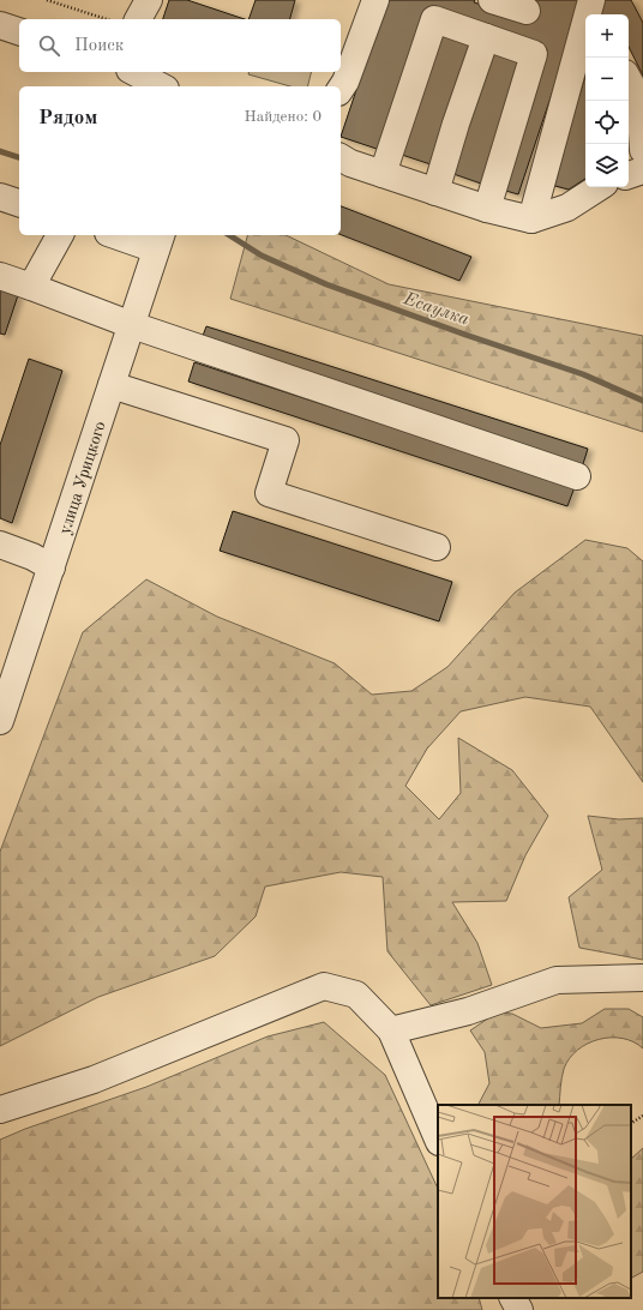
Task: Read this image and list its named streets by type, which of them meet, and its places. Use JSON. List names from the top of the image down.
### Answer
{
  "streets": {
    "street": ["улица Урицкого"]
  },
  "water": ["Есаулка"],
  "page": {
    "map_buttons": ["+", "−"],
    "search": "Поиск",
    "heading": ["Рядом", "Найдено: 0"]
  }
}
